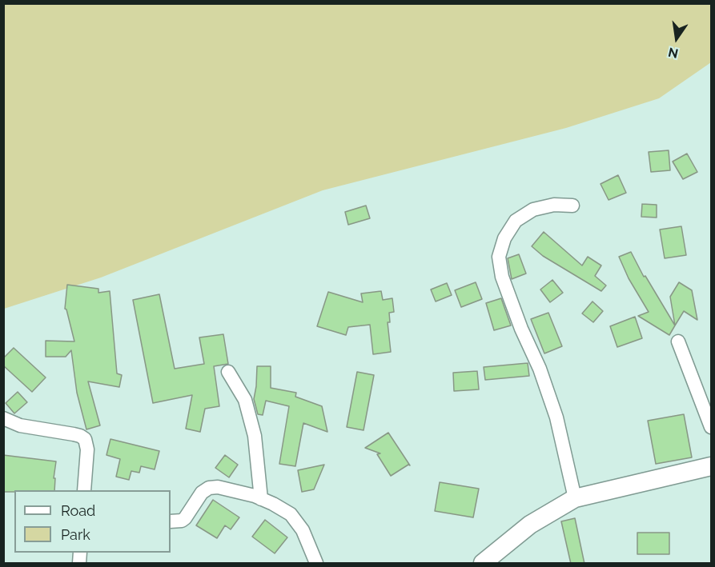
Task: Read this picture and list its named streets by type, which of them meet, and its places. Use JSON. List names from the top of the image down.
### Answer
{
  "legend": ["Road", "Park"],
  "north": "bottom"
}
